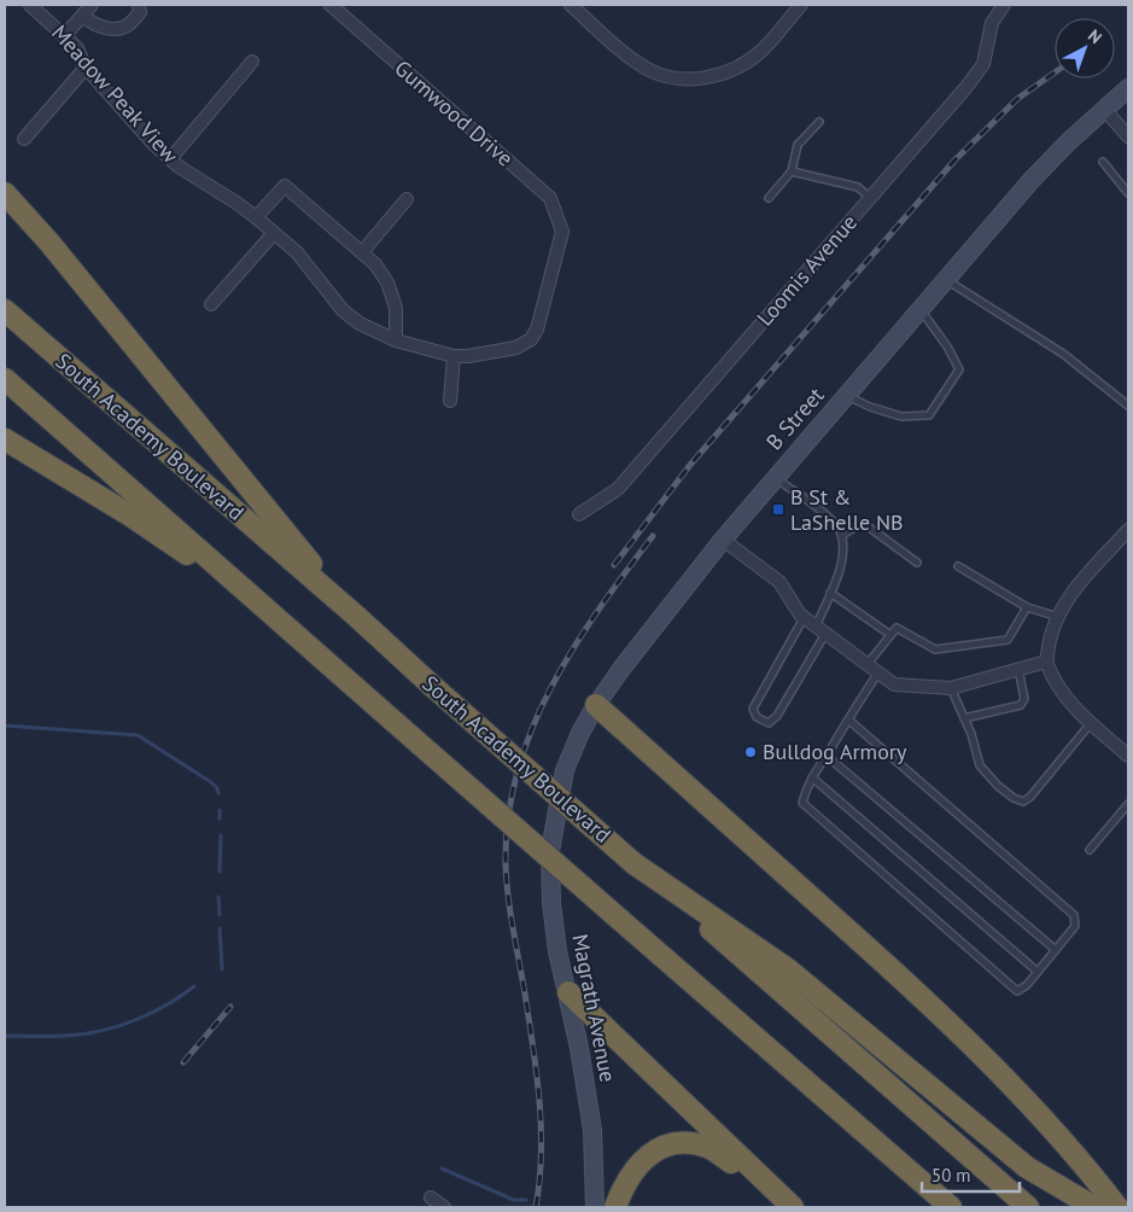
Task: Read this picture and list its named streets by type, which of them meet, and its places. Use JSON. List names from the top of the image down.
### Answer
{
  "streets": {
    "highway": ["South Academy Boulevard"],
    "main road": ["B Street", "Magrath Avenue"],
    "street": ["Meadow Peak View", "Gumwood Drive", "Loomis Avenue"]
  },
  "crossings": [
    ["Meadow Peak View", "Gumwood Drive"],
    ["B Street", "Magrath Avenue"]
  ],
  "places": {
    "transit": ["B St & LaShelle NB"],
    "other": ["Bulldog Armory"]
  },
  "scale_bar": "50 m",
  "north": "top right"
}
